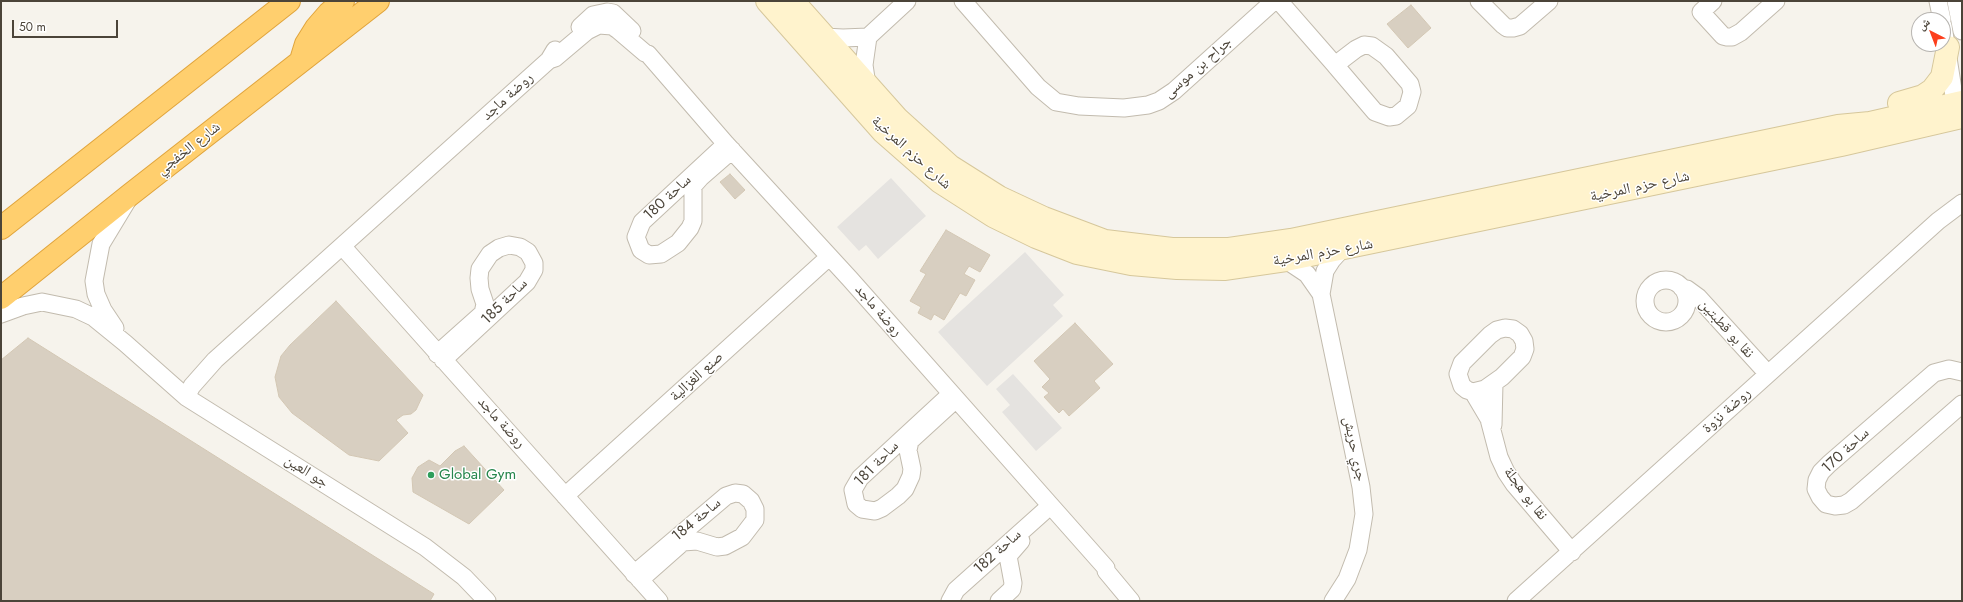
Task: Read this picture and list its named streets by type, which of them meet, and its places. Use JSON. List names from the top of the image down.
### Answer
{
  "streets": {
    "highway": ["شارع الخفجي"],
    "street": [
      "جراح بن موسى",
      "روضة ماجد",
      "شارع حزم المرخية",
      "ساحة 180",
      "ساحة 185",
      "نقا بو قطبتين",
      "صنع الغزالية",
      "روضة نزوة",
      "جري حريش",
      "ساحة 170",
      "ساحة 181",
      "جو العين",
      "نقا بو هجلة",
      "ساحة 184",
      "ساحة 182"
    ]
  },
  "crossings": [
    ["روضة ماجد", "ساحة 180"],
    ["روضة ماجد", "ساحة 185"],
    ["روضة ماجد", "صنع الغزالية"],
    ["روضة ماجد", "ساحة 181"],
    ["روضة ماجد", "جو العين"],
    ["روضة ماجد", "ساحة 184"],
    ["روضة ماجد", "ساحة 182"],
    ["شارع الخفجي", "جو العين"],
    ["شارع حزم المرخية", "جري حريش"],
    ["نقا بو قطبتين", "روضة نزوة"],
    ["روضة نزوة", "نقا بو هجلة"]
  ],
  "places": ["Global Gym"],
  "scale_bar": "50 m",
  "north": "top left"
}
